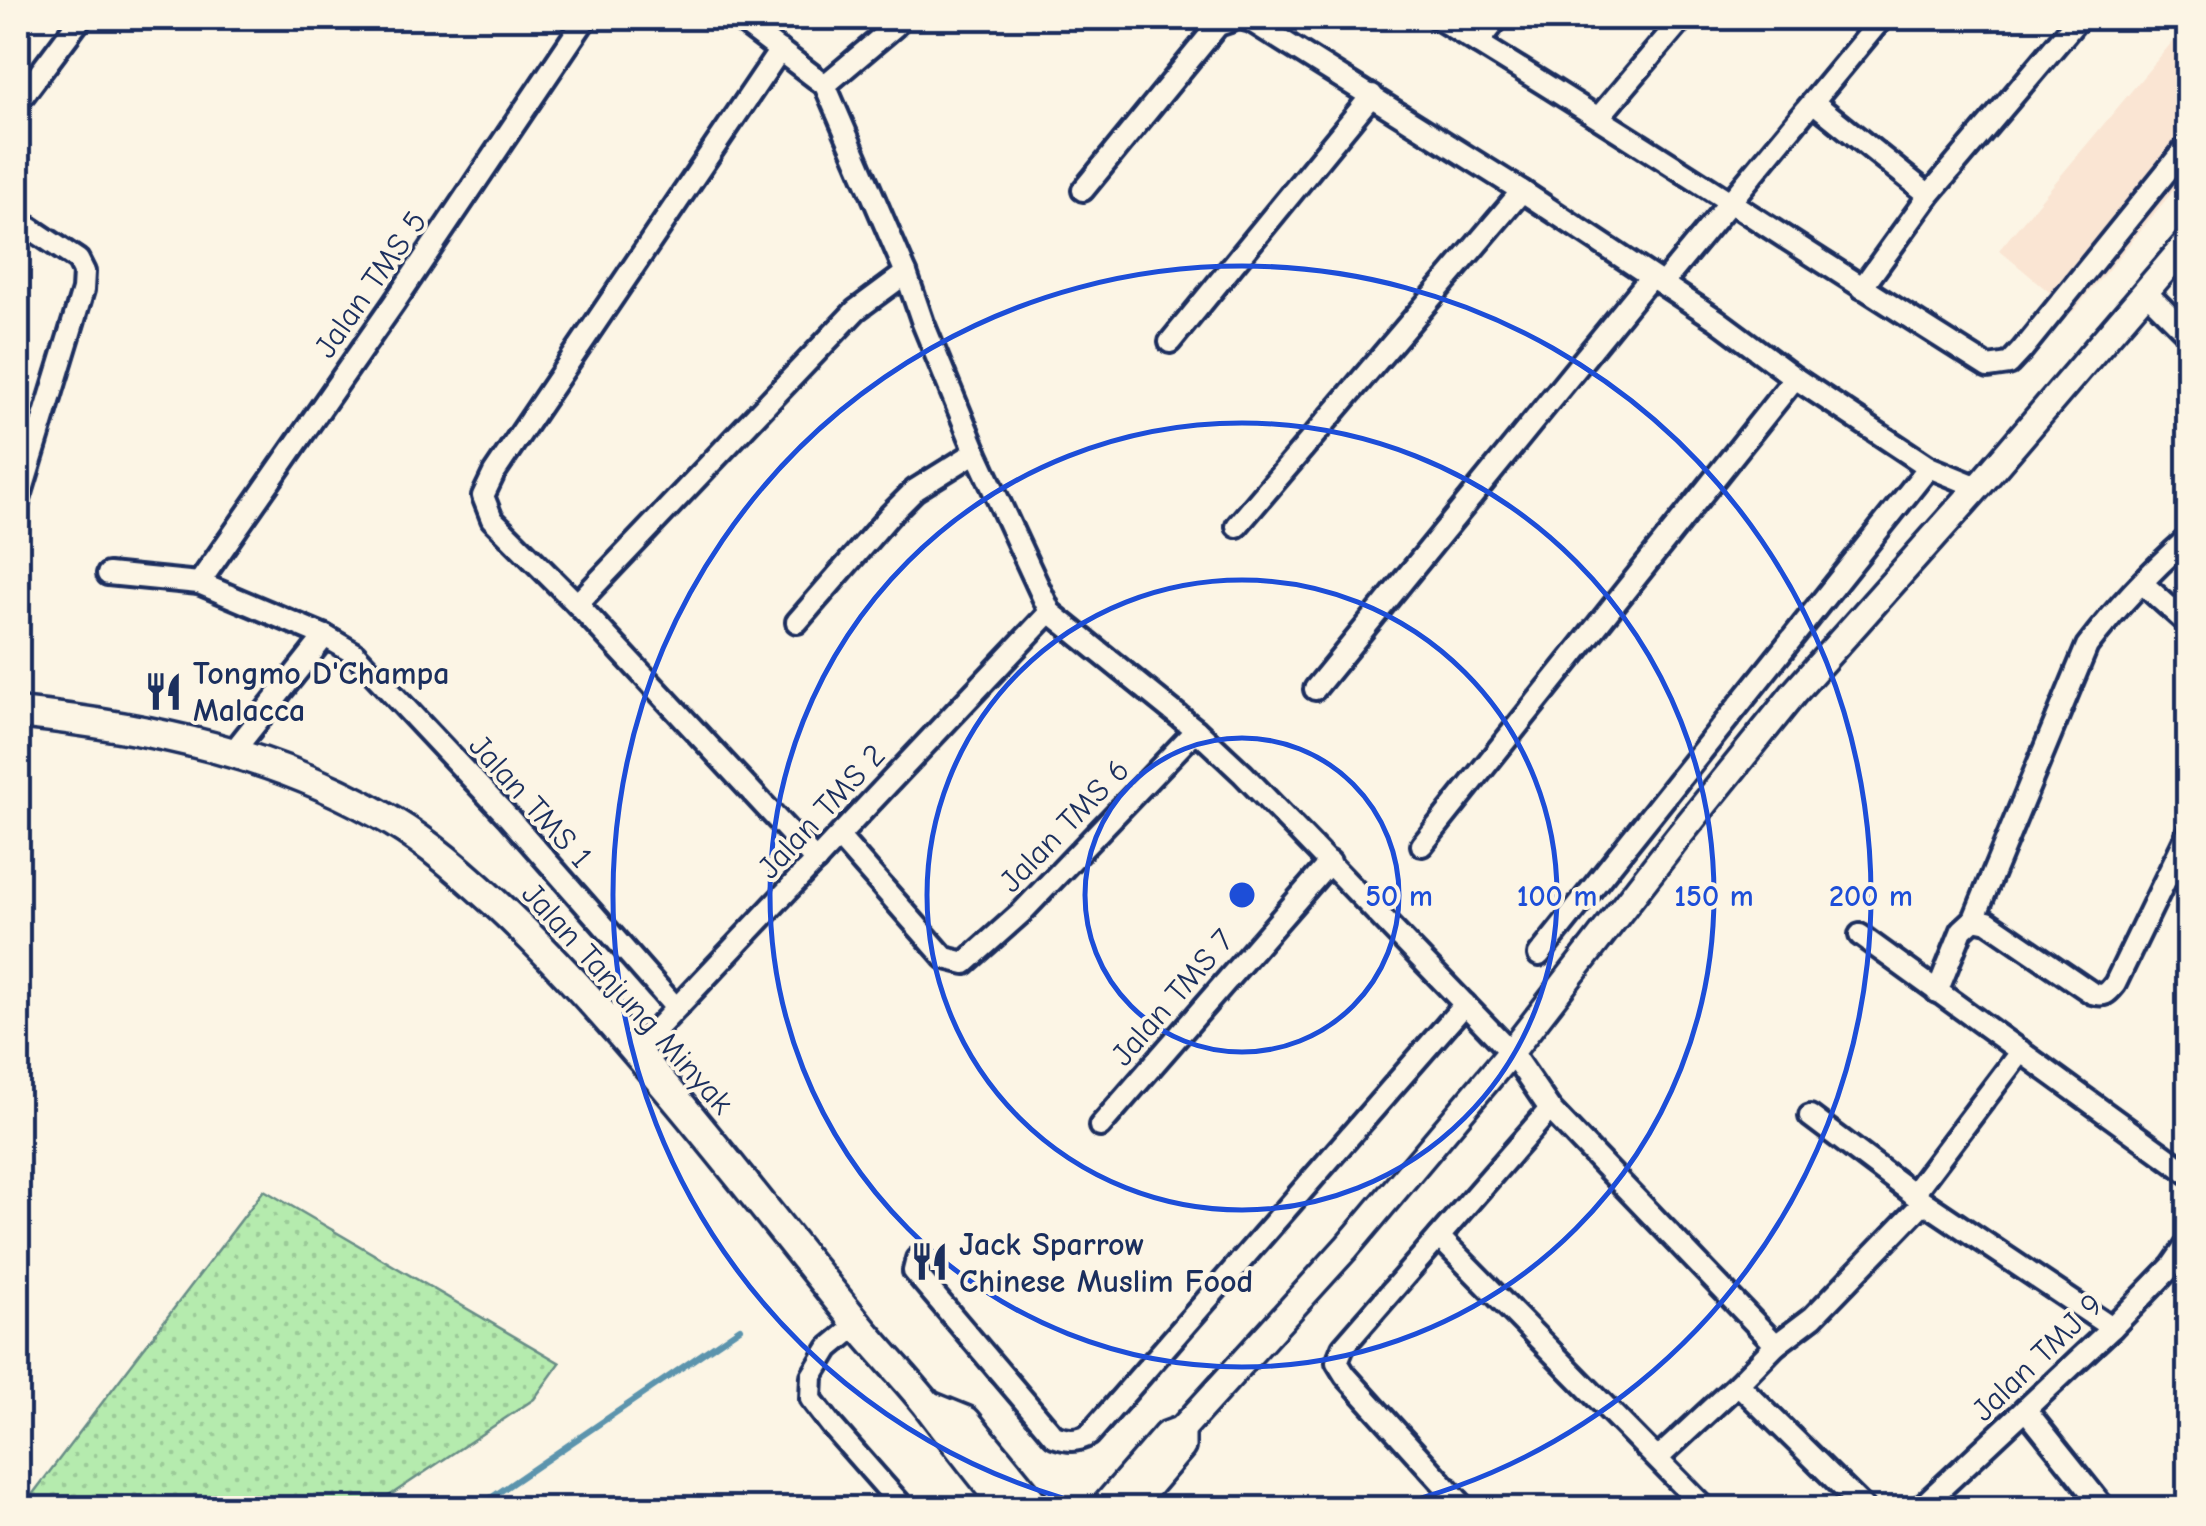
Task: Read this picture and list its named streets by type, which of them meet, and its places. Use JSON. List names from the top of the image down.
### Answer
{
  "streets": {
    "main road": ["Jalan Tanjung Minyak"],
    "street": [
      "Jalan TMS 5",
      "Jalan TMS 1",
      "Jalan TMS 2",
      "Jalan TMS 6",
      "Jalan TMS 7",
      "Jalan TMJ 9"
    ]
  },
  "crossings": [
    ["Jalan TMS 5", "Jalan TMS 1"],
    ["Jalan TMS 1", "Jalan TMS 2"],
    ["Jalan TMS 2", "Jalan TMS 6"],
    ["Jalan TMS 2", "Jalan Tanjung Minyak"]
  ],
  "places": {
    "restaurant": ["Tongmo D'Champa Malacca", "Jack Sparrow Chinese Muslim Food"]
  },
  "rings": [
    "50 m",
    "100 m",
    "150 m",
    "200 m"
  ]
}
